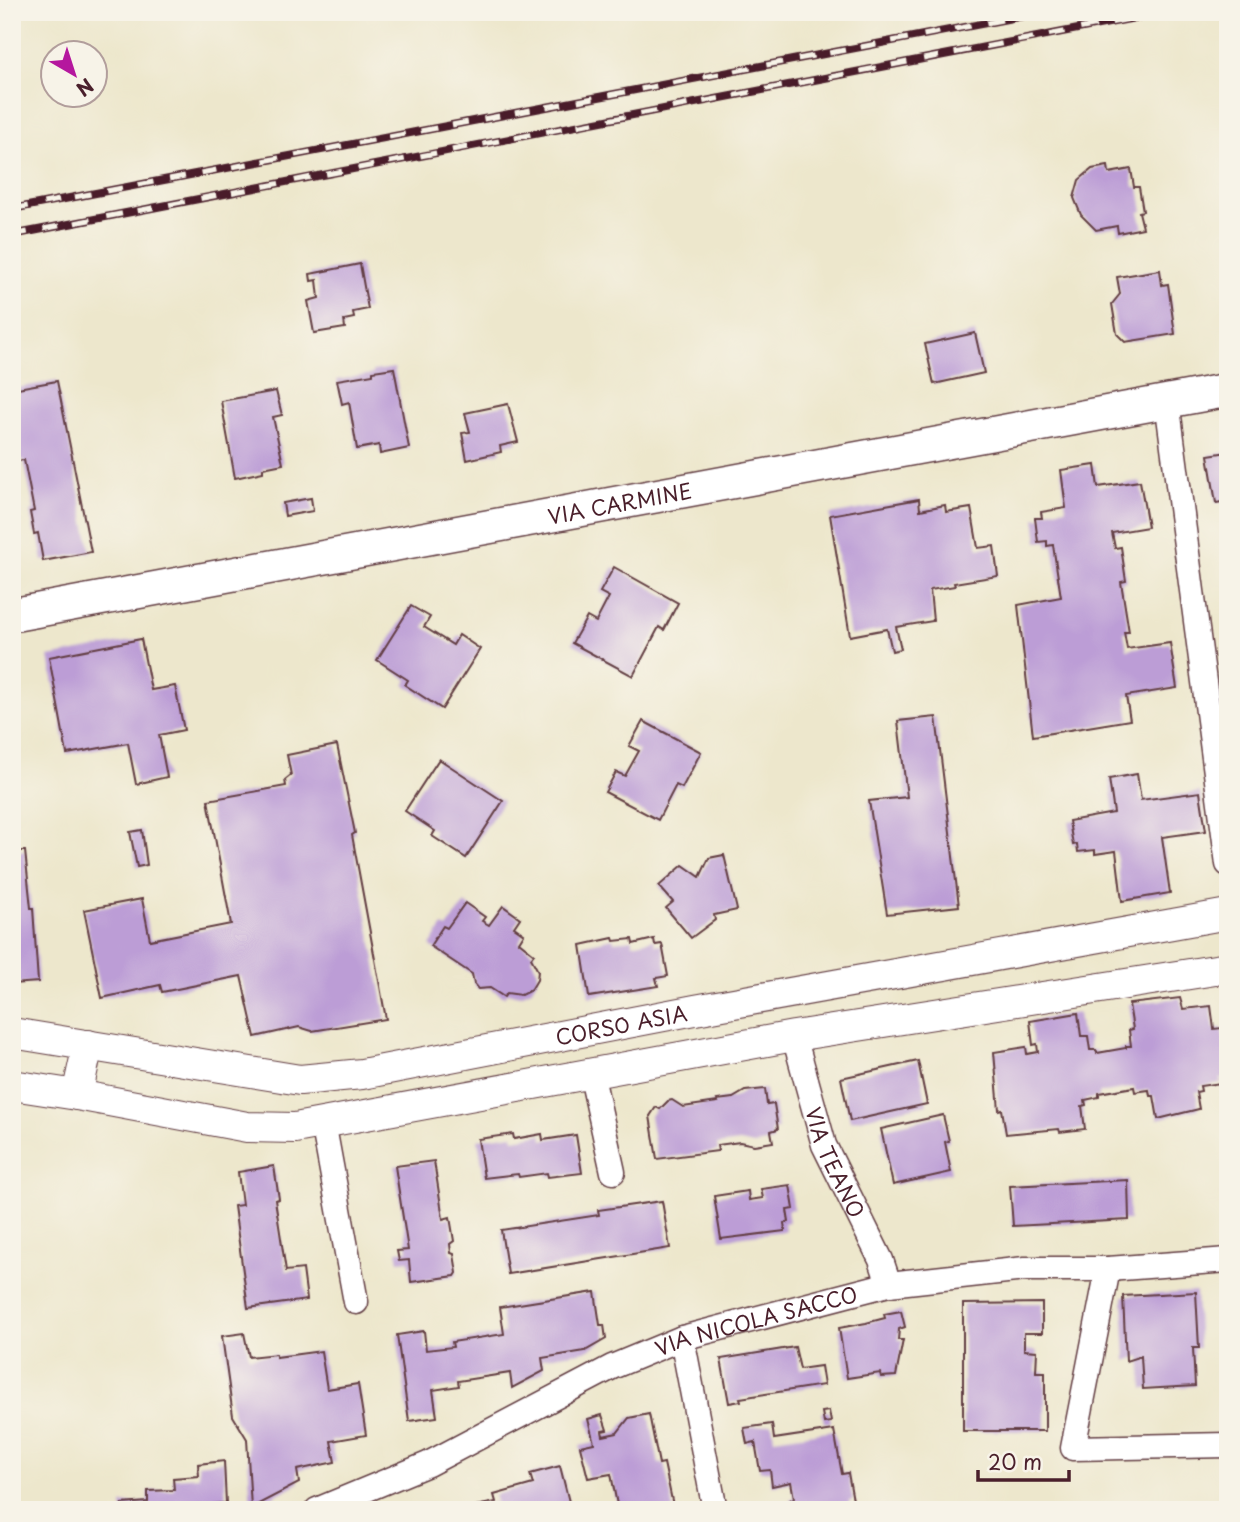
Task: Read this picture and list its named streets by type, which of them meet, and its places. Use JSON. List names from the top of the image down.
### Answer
{
  "streets": {
    "main road": ["VIA CARMINE"],
    "street": ["CORSO ASIA", "VIA TEANO", "VIA NICOLA SACCO"]
  },
  "crossings": [
    ["CORSO ASIA", "VIA TEANO"],
    ["VIA TEANO", "VIA NICOLA SACCO"]
  ],
  "scale_bar": "20 m",
  "north": "bottom right"
}
